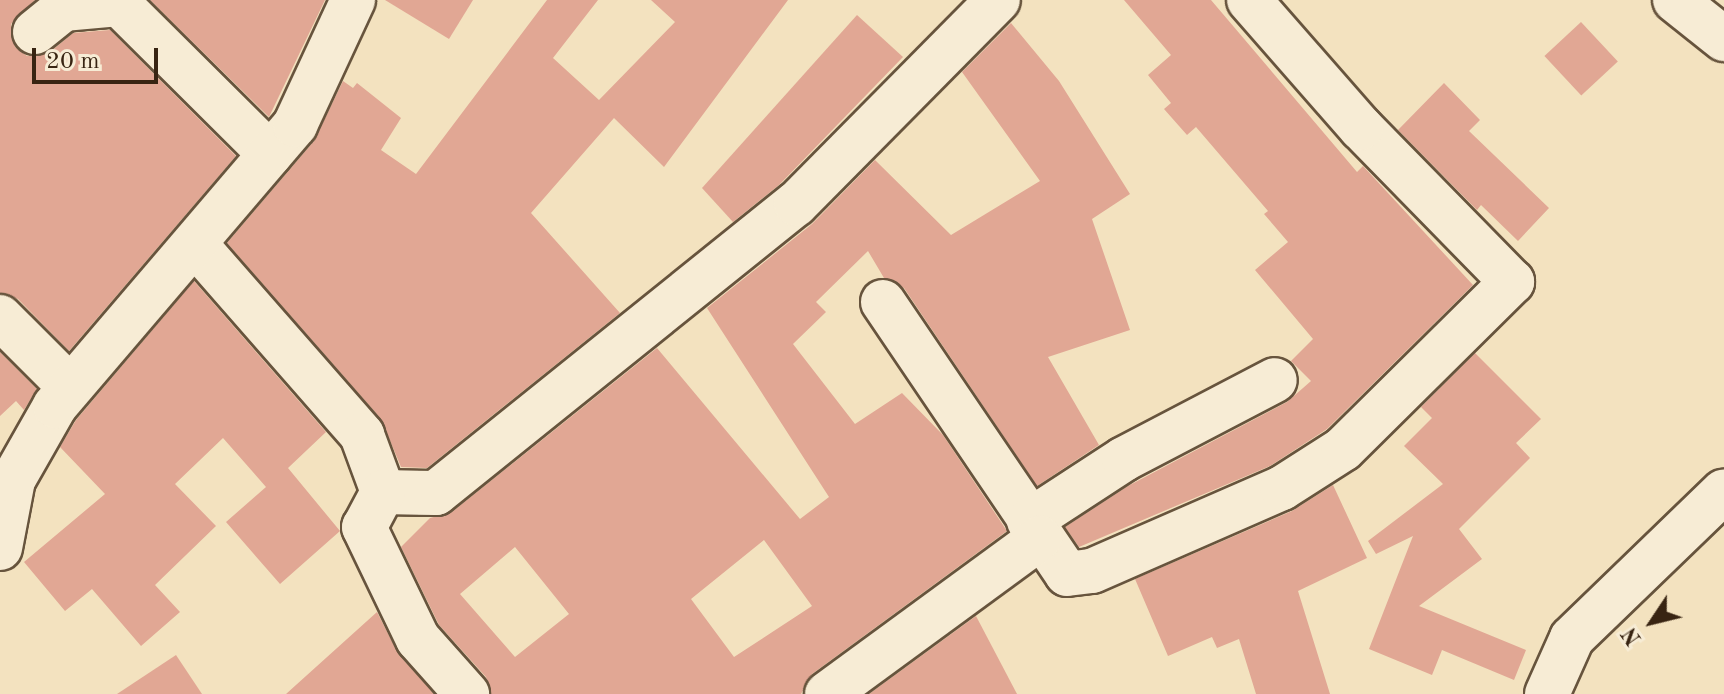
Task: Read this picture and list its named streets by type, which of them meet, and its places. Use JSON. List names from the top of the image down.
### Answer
{
  "scale_bar": "20 m",
  "north": "bottom left"
}
